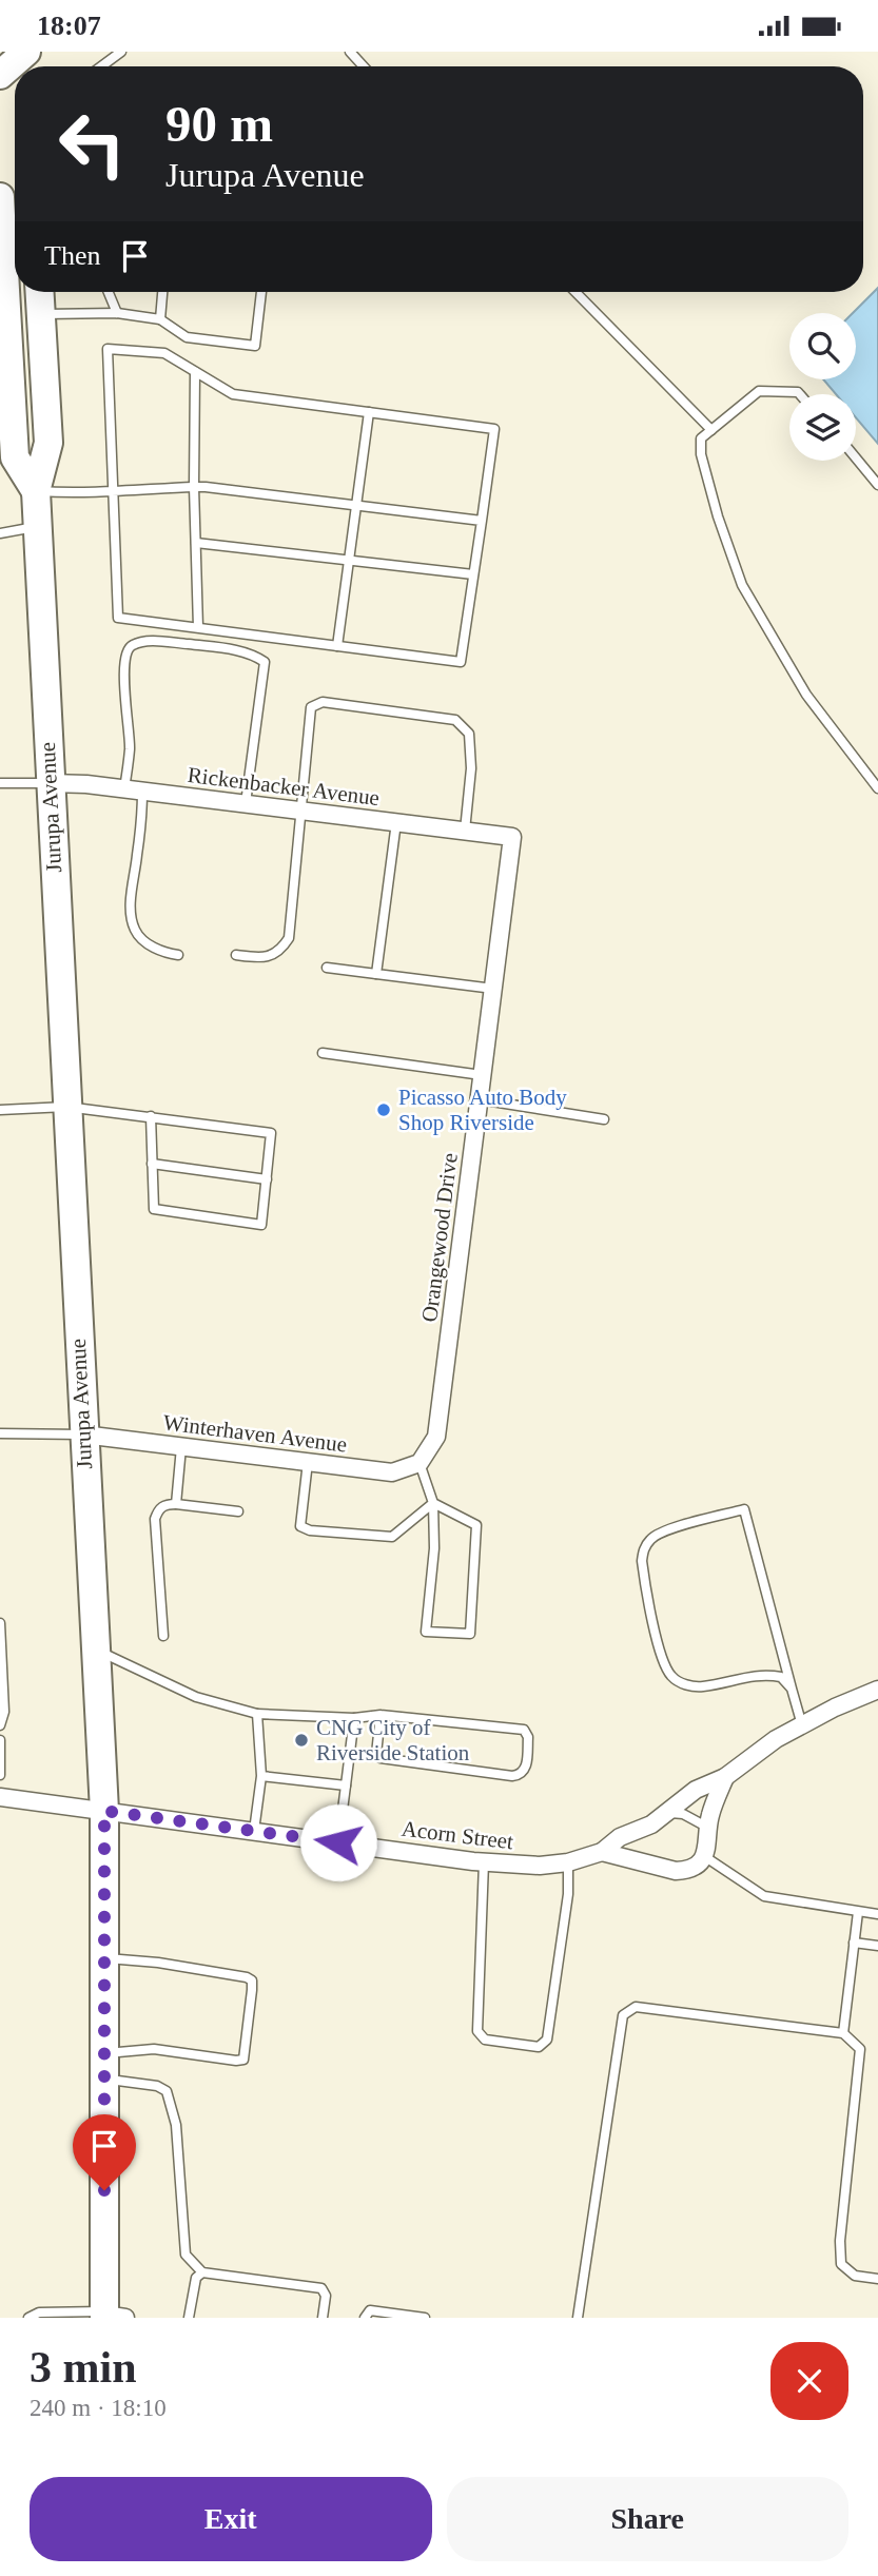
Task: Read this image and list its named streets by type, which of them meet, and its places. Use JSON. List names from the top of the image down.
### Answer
{
  "streets": {
    "main road": ["Jurupa Avenue"],
    "street": [
      "Rickenbacker Avenue",
      "Orangewood Drive",
      "Winterhaven Avenue",
      "Acorn Street"
    ]
  },
  "crossings": [
    ["Rickenbacker Avenue", "Jurupa Avenue"],
    ["Rickenbacker Avenue", "Orangewood Drive"],
    ["Jurupa Avenue", "Winterhaven Avenue"],
    ["Jurupa Avenue", "Acorn Street"],
    ["Orangewood Drive", "Winterhaven Avenue"]
  ],
  "places": ["Picasso Auto Body Shop Riverside", "CNG City of Riverside Station"],
  "page": {
    "status": "18:07",
    "turn": ["90 m", "Jurupa Avenue"],
    "then": "Then",
    "heading": ["3 min", "240 m · 18:10"],
    "buttons": ["Exit", "Share"]
  }
}
